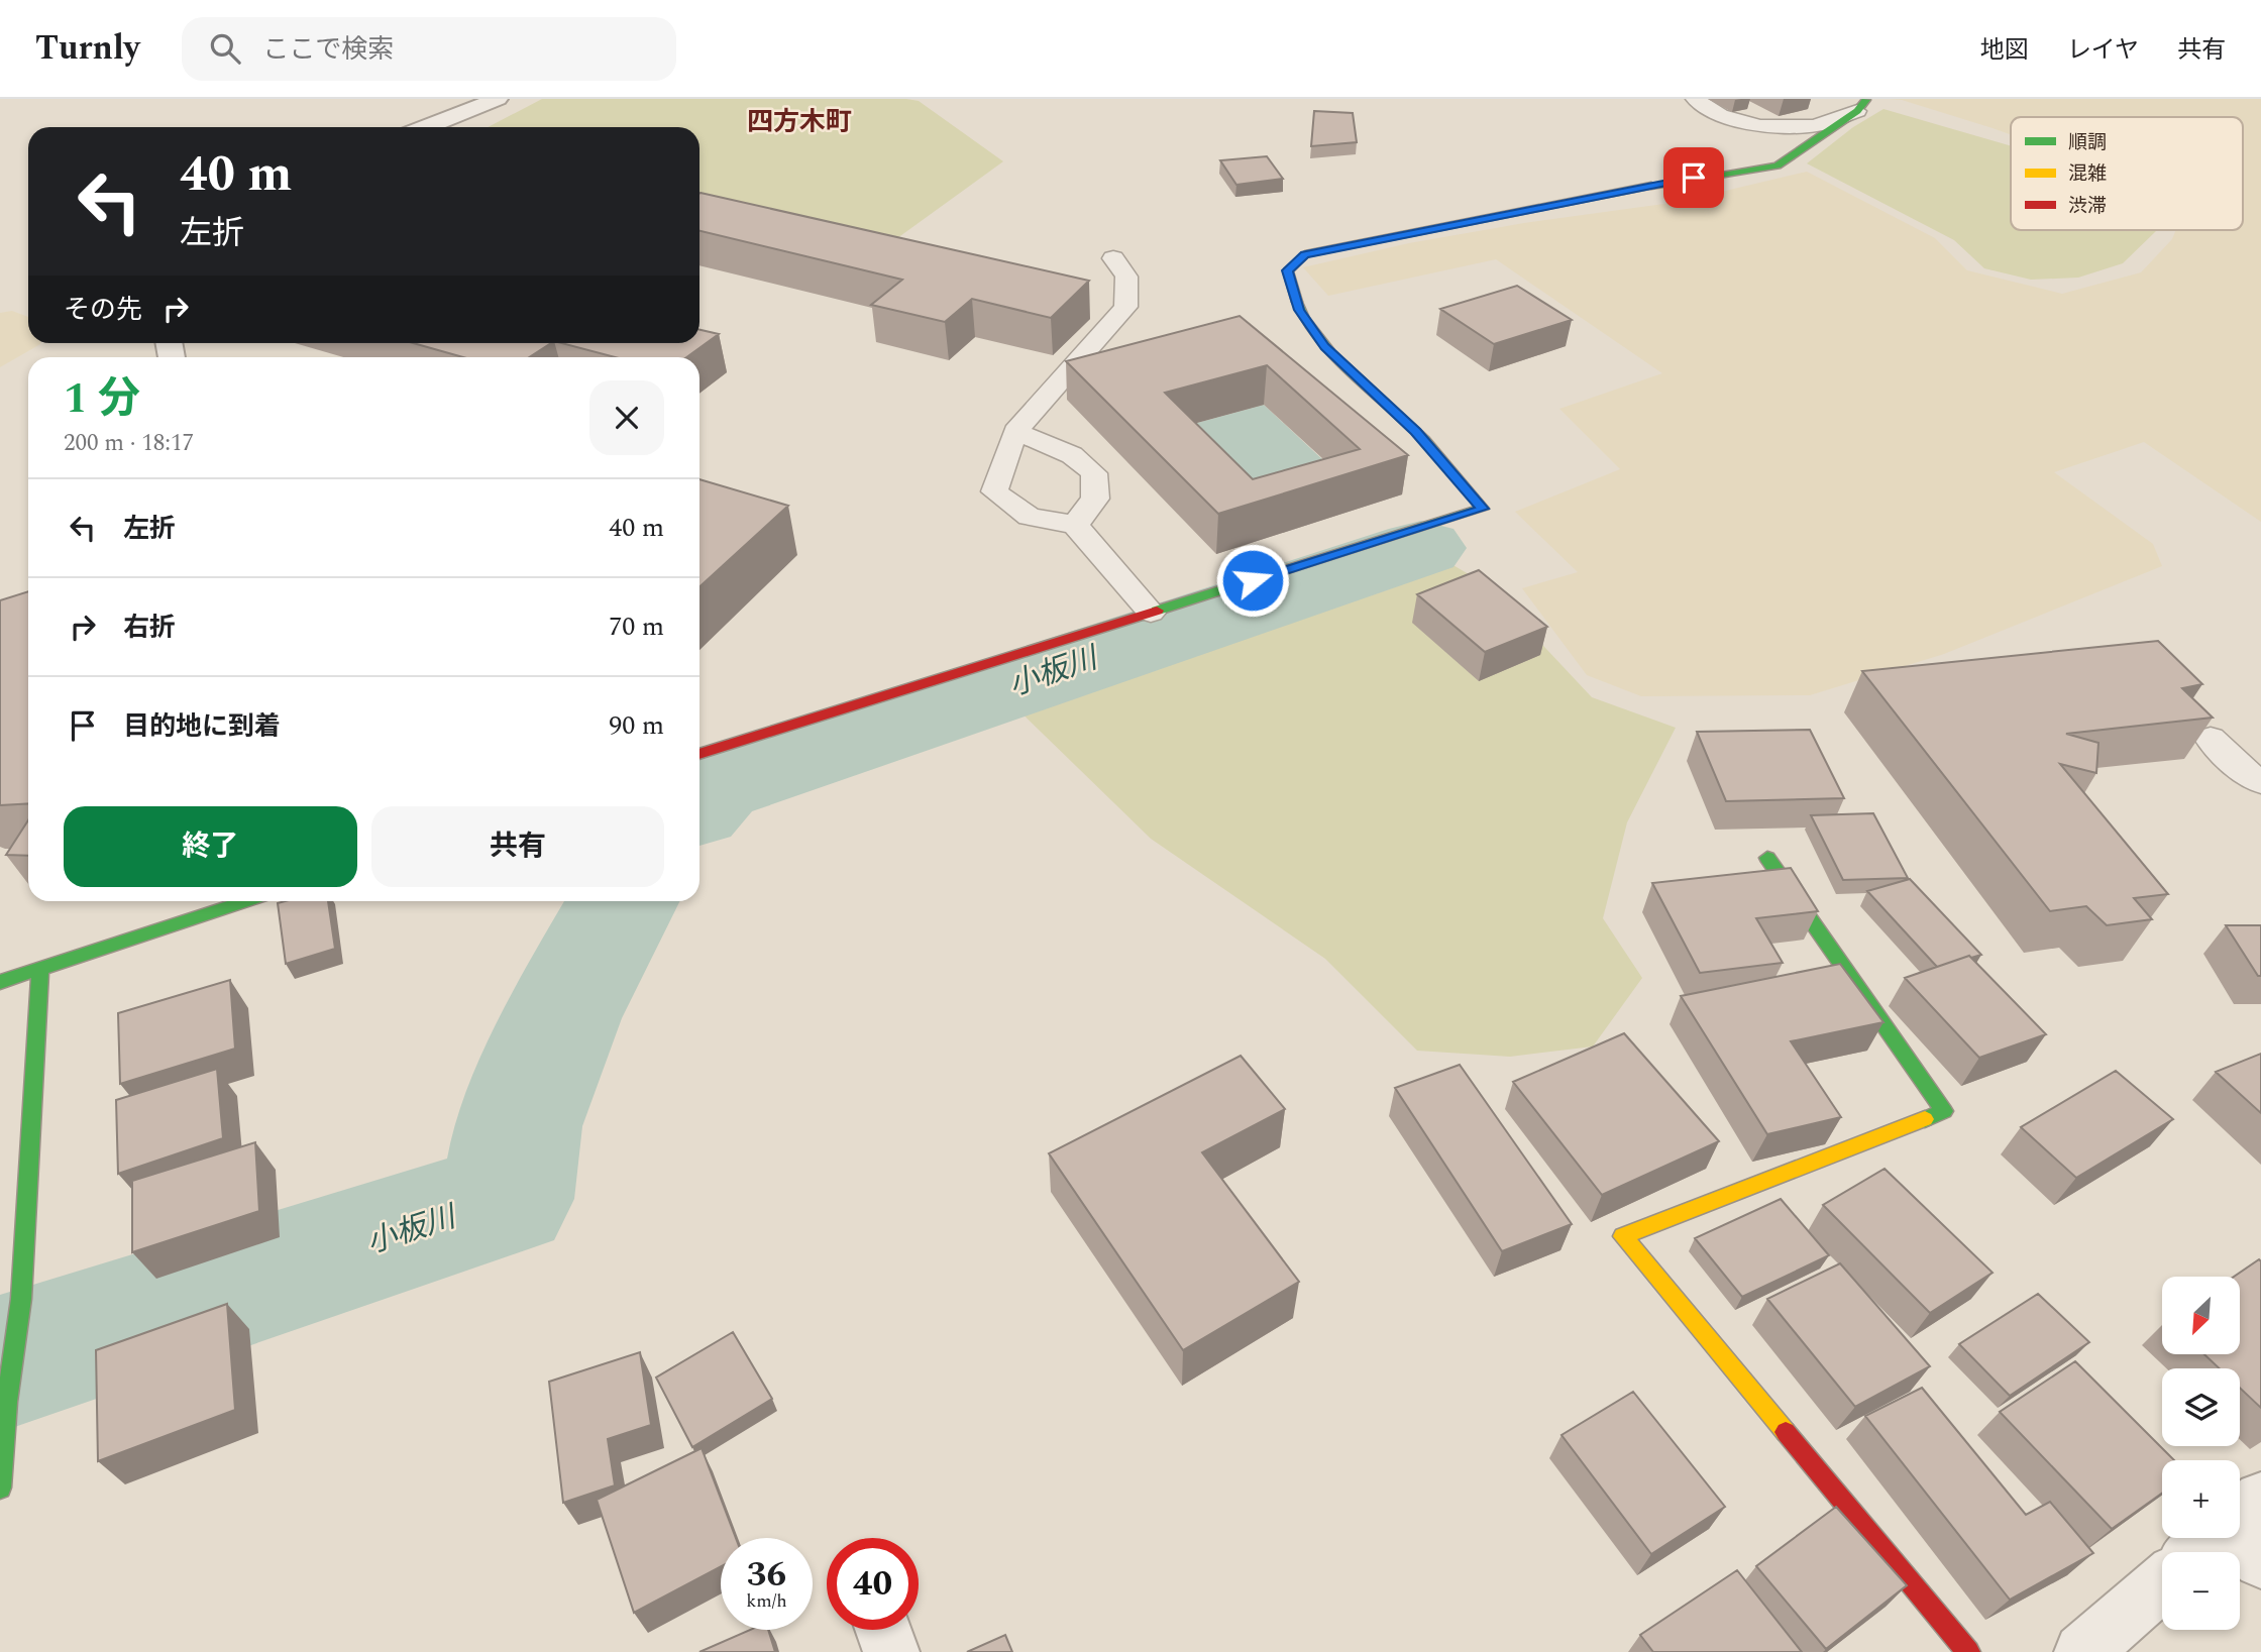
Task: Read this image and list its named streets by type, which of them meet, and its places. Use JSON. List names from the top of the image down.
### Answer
{
  "districts": ["四方木町"],
  "water": ["小板川"],
  "legend": ["順調", "混雑", "渋滞"],
  "north": "bottom left",
  "page": {
    "header": "Turnly",
    "search": "ここで検索",
    "nav": ["地図", "レイヤ", "共有"],
    "turn": ["40 m", "左折"],
    "then": "その先",
    "heading": ["1 分", "200 m · 18:17"],
    "list": [
      {
        "name": "左折",
        "value": "40 m"
      },
      {
        "name": "右折",
        "value": "70 m"
      },
      {
        "name": "目的地に到着",
        "value": "90 m"
      }
    ],
    "buttons": ["終了", "共有"],
    "map_buttons": ["+", "−"],
    "speed": "36 km/h",
    "limit": "40"
  }
}
